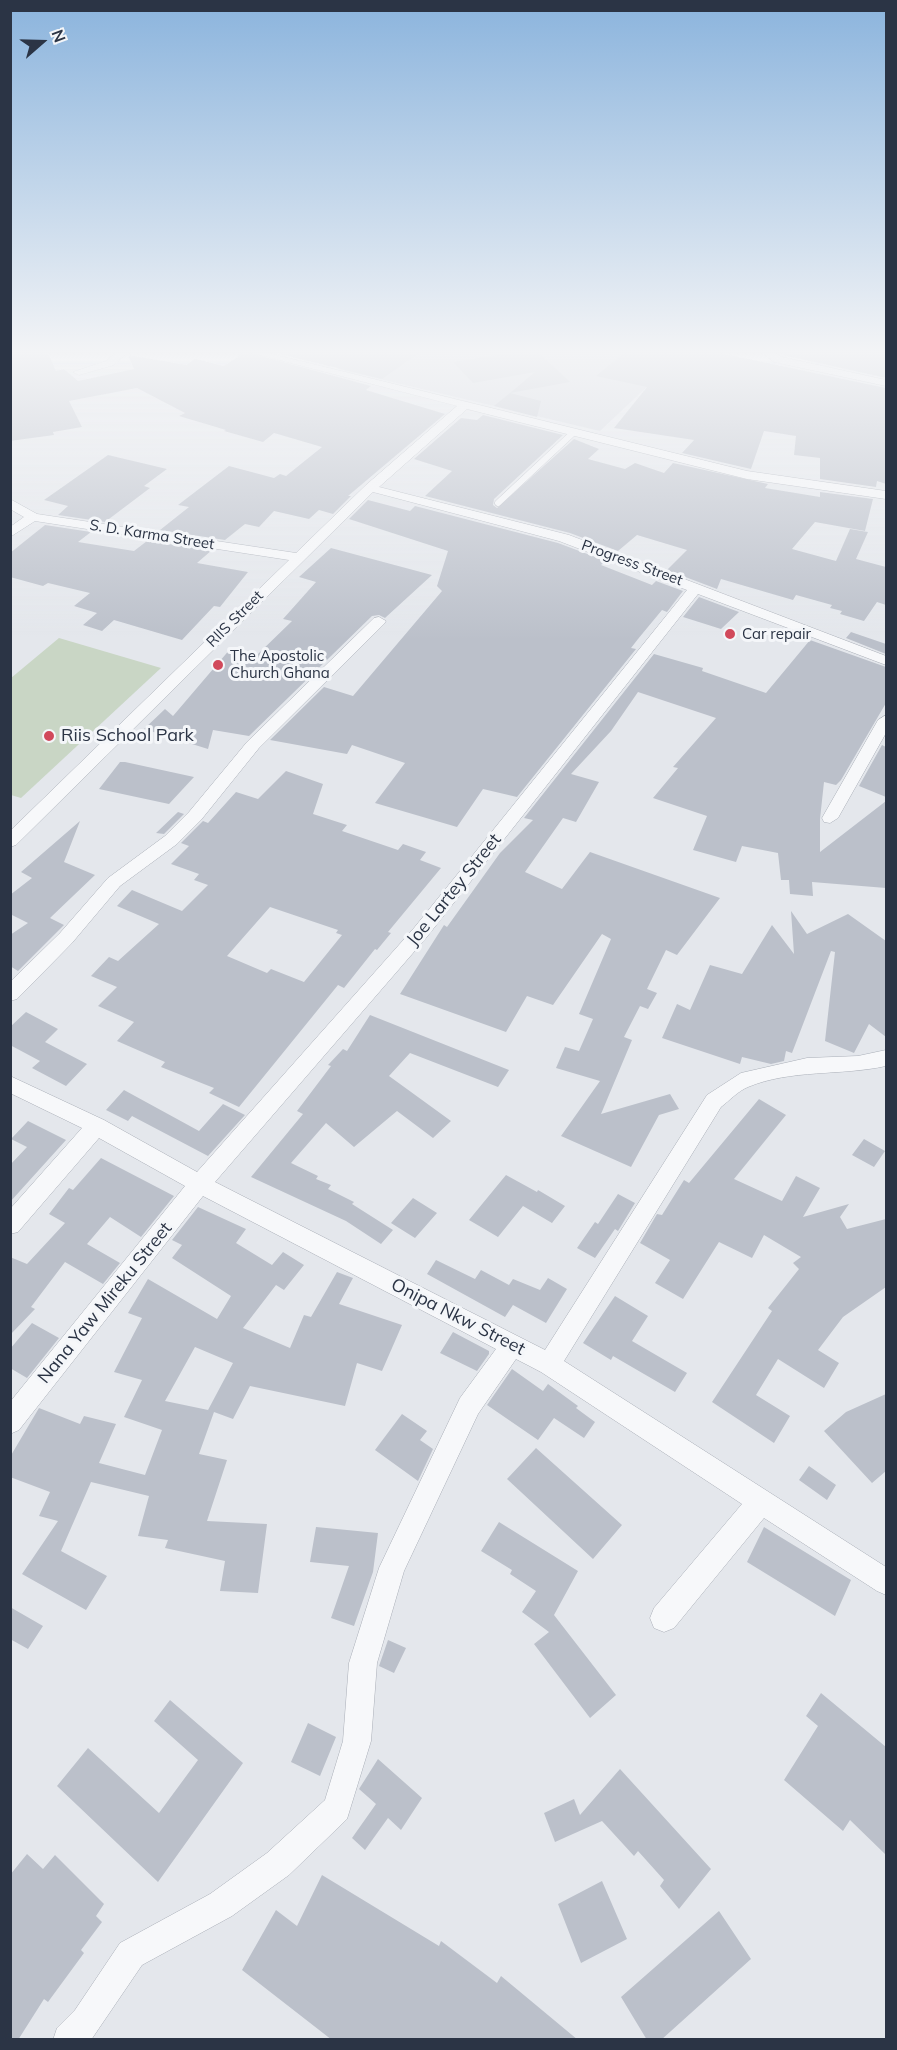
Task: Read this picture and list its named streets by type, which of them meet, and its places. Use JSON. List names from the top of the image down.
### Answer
{
  "streets": {
    "street": [
      "S. D. Karma Street",
      "Progress Street",
      "RIIS Street",
      "Joe Lartey Street",
      "Nana Yaw Mireku Street",
      "Onipa Nkw Street"
    ]
  },
  "crossings": [
    ["S. D. Karma Street", "RIIS Street"],
    ["Progress Street", "RIIS Street"],
    ["Progress Street", "Joe Lartey Street"],
    ["Joe Lartey Street", "Nana Yaw Mireku Street"],
    ["Joe Lartey Street", "Onipa Nkw Street"],
    ["Nana Yaw Mireku Street", "Onipa Nkw Street"]
  ],
  "places": ["Car repair", "The Apostolic Church Ghana", "Riis School Park"],
  "north": "right"
}
